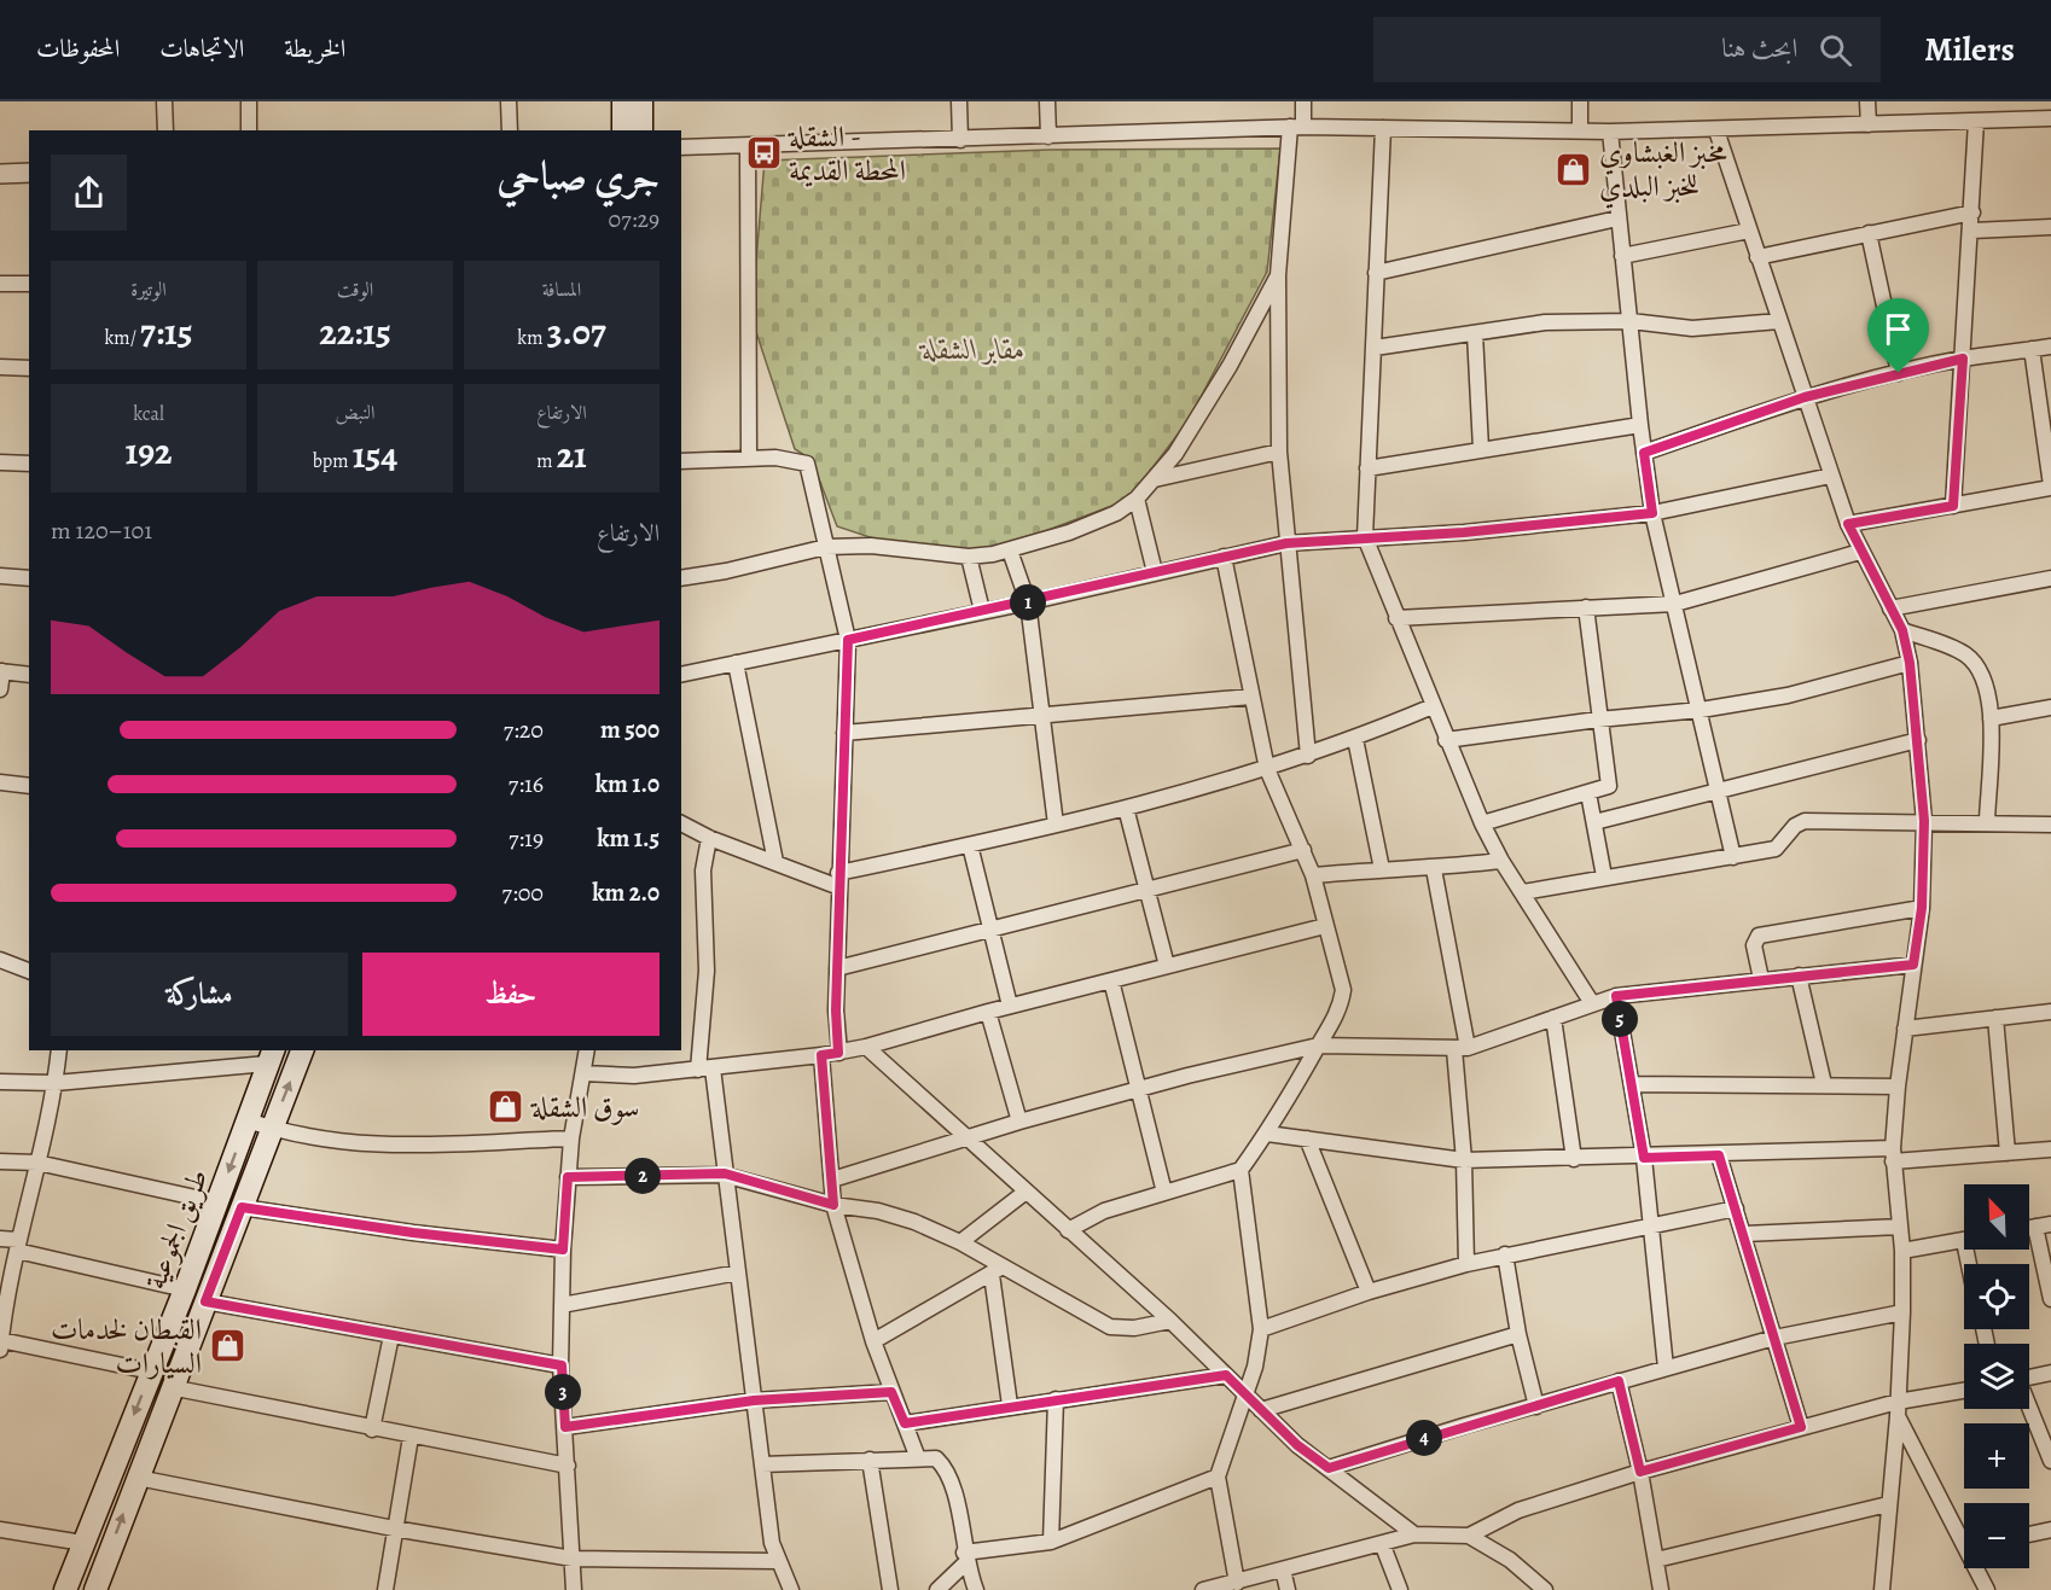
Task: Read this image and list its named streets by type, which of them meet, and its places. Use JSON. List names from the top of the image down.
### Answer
{
  "streets": {
    "main road": ["طريق الجموعية"]
  },
  "parks": ["مقابر الشقلة"],
  "places": {
    "bus stop": ["الشقلة - المحطة القديمة"],
    "shop": ["مخبز الغبشاوي للخبز البلدي", "سوق الشقلة", "القبطان لخدمات السيارات"]
  },
  "north": "top left",
  "page": {
    "header": "Milers",
    "search": "ابحث هنا",
    "nav": ["الخريطة", "الاتجاهات", "المحفوظات"],
    "heading": ["جري صباحي", "07:29"],
    "stats": [
      ["المسافة", "3.07 km"],
      ["الوقت", "22:15"],
      ["الوتيرة", "7:15 /km"],
      ["الارتفاع", "21 m"],
      ["النبض", "154 bpm"],
      ["kcal", "192"]
    ],
    "chart": ["الارتفاع", "101–120 m"],
    "pins": [
      "1",
      "5",
      "2",
      "3",
      "4"
    ],
    "list": [
      {
        "name": "500 m",
        "note": "7:20"
      },
      {
        "name": "1.0 km",
        "note": "7:16"
      },
      {
        "name": "1.5 km",
        "note": "7:19"
      },
      {
        "name": "2.0 km",
        "note": "7:00"
      }
    ],
    "buttons": ["حفظ", "مشاركة"],
    "map_buttons": ["+", "−"]
  }
}
